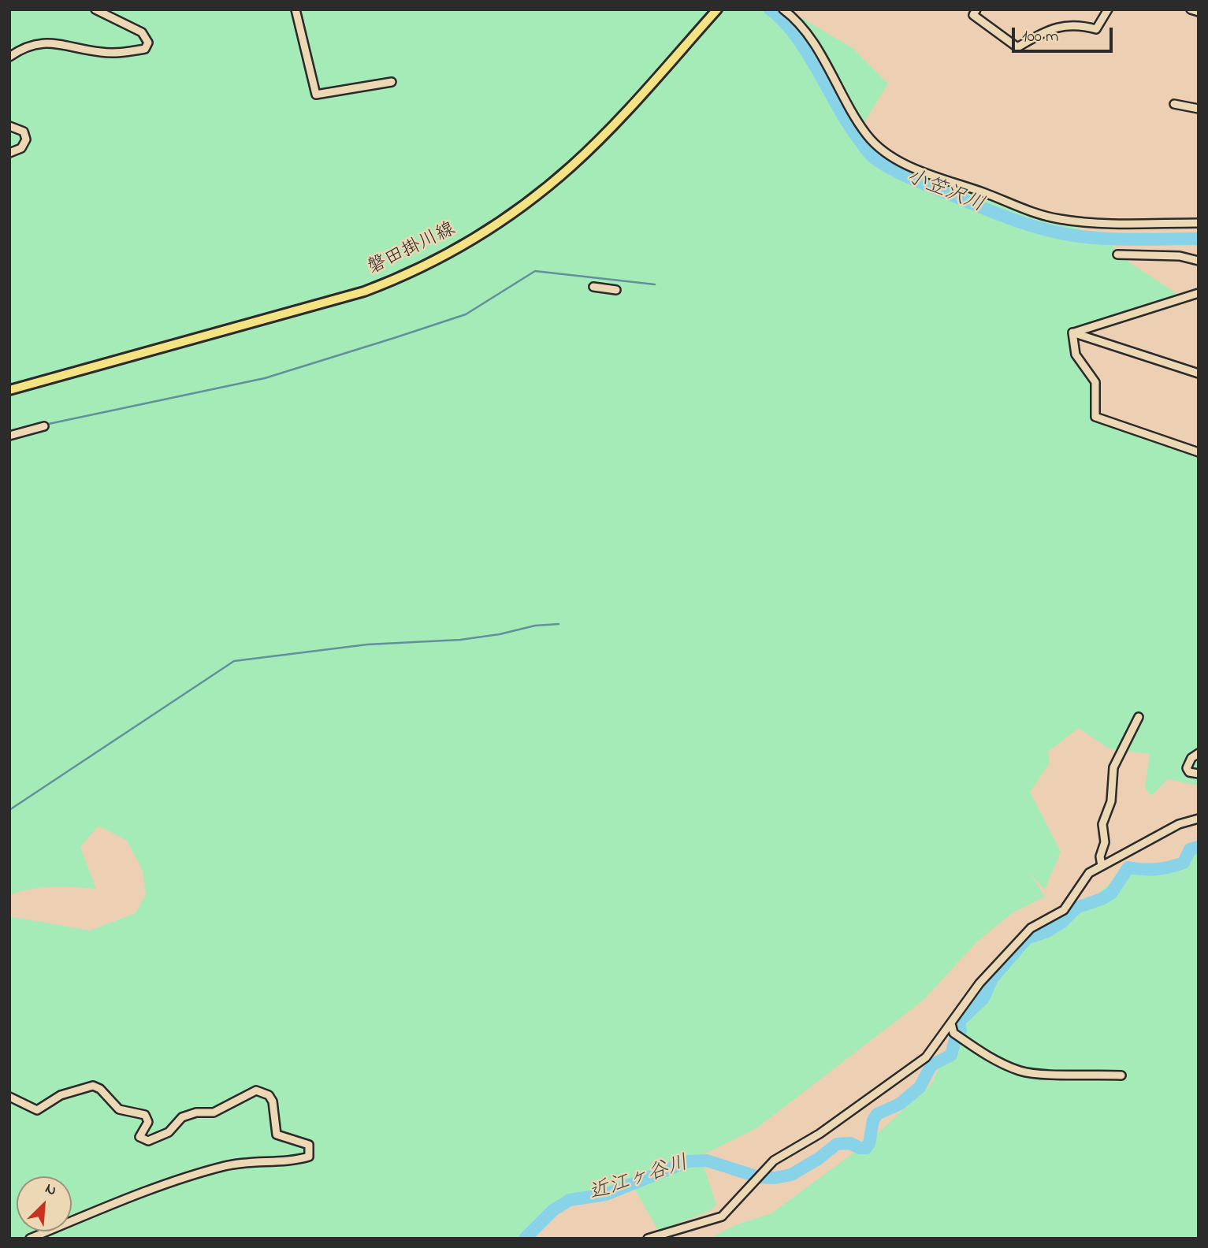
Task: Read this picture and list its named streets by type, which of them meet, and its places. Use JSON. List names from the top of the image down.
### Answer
{
  "streets": {
    "main road": ["磐田掛川線"]
  },
  "water": ["小笠沢川", "近江ヶ谷川"],
  "scale_bar": "100 m",
  "north": "top right"
}
